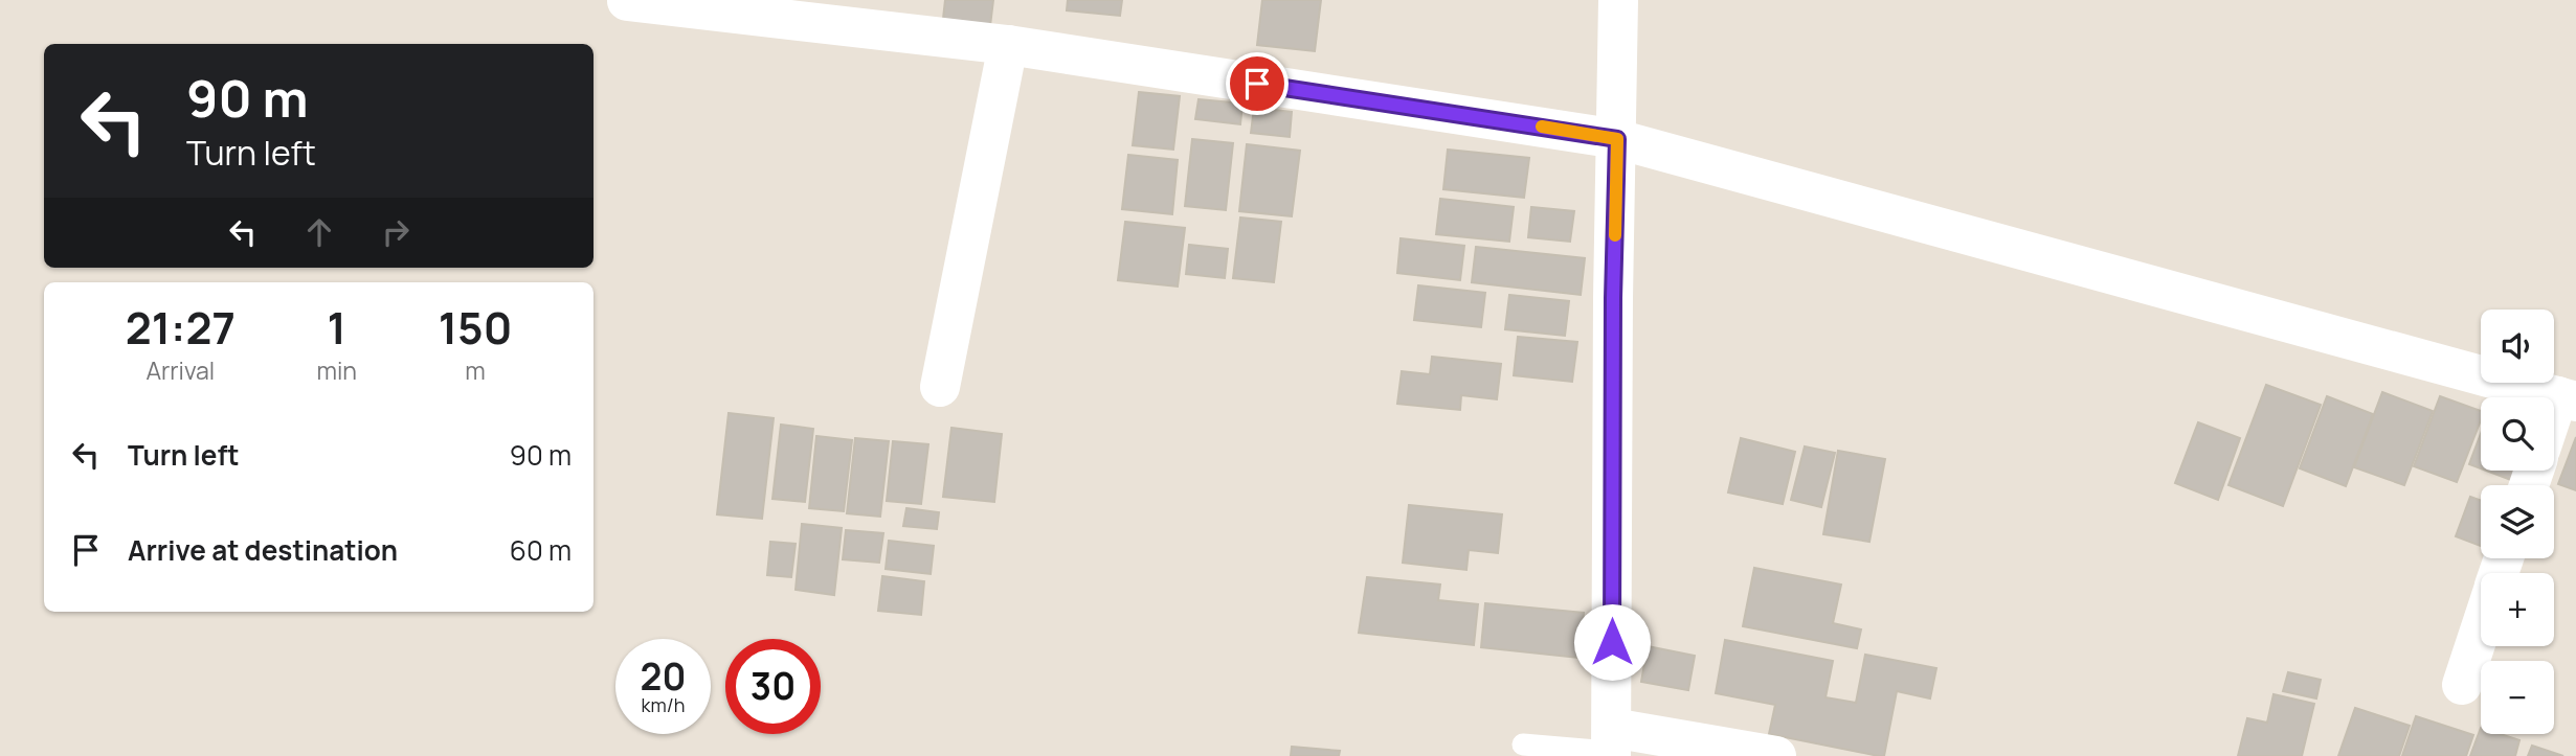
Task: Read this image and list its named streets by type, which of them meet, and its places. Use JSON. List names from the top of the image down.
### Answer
{
  "page": {
    "turn": ["90 m", "Turn left"],
    "eta": [
      "21:27",
      "Arrival",
      "1",
      "min",
      "150",
      "m"
    ],
    "map_buttons": ["+", "−"],
    "list": [
      {
        "name": "Turn left",
        "value": "90 m"
      },
      {
        "name": "Arrive at destination",
        "value": "60 m"
      }
    ],
    "speed": "20 km/h",
    "limit": "30"
  }
}
